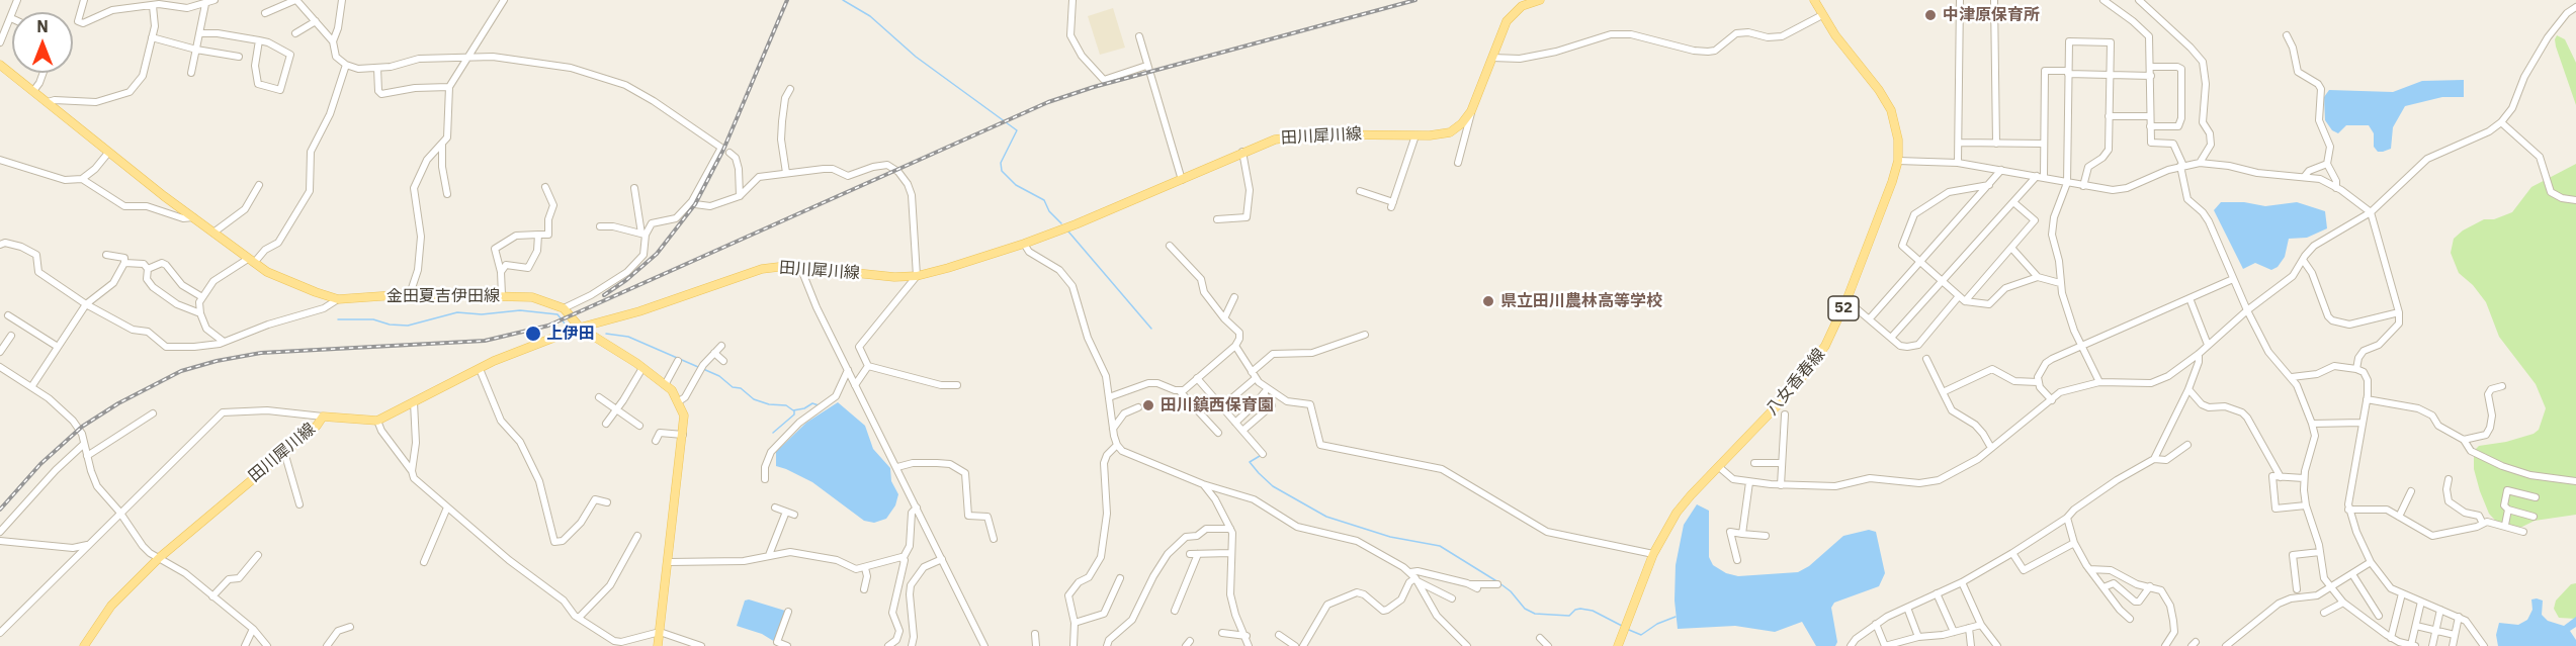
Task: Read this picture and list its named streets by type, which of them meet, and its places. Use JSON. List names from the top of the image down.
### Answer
{
  "streets": {
    "main road": [
      "田川犀川線",
      "金田夏吉伊田線",
      "52",
      "八女香春線"
    ]
  },
  "crossings": [
    ["田川犀川線", "金田夏吉伊田線"]
  ],
  "places": [
    "中津原保育所",
    "県立田川農林高等学校",
    "上伊田",
    "田川鎮西保育園"
  ],
  "north": "top"
}
